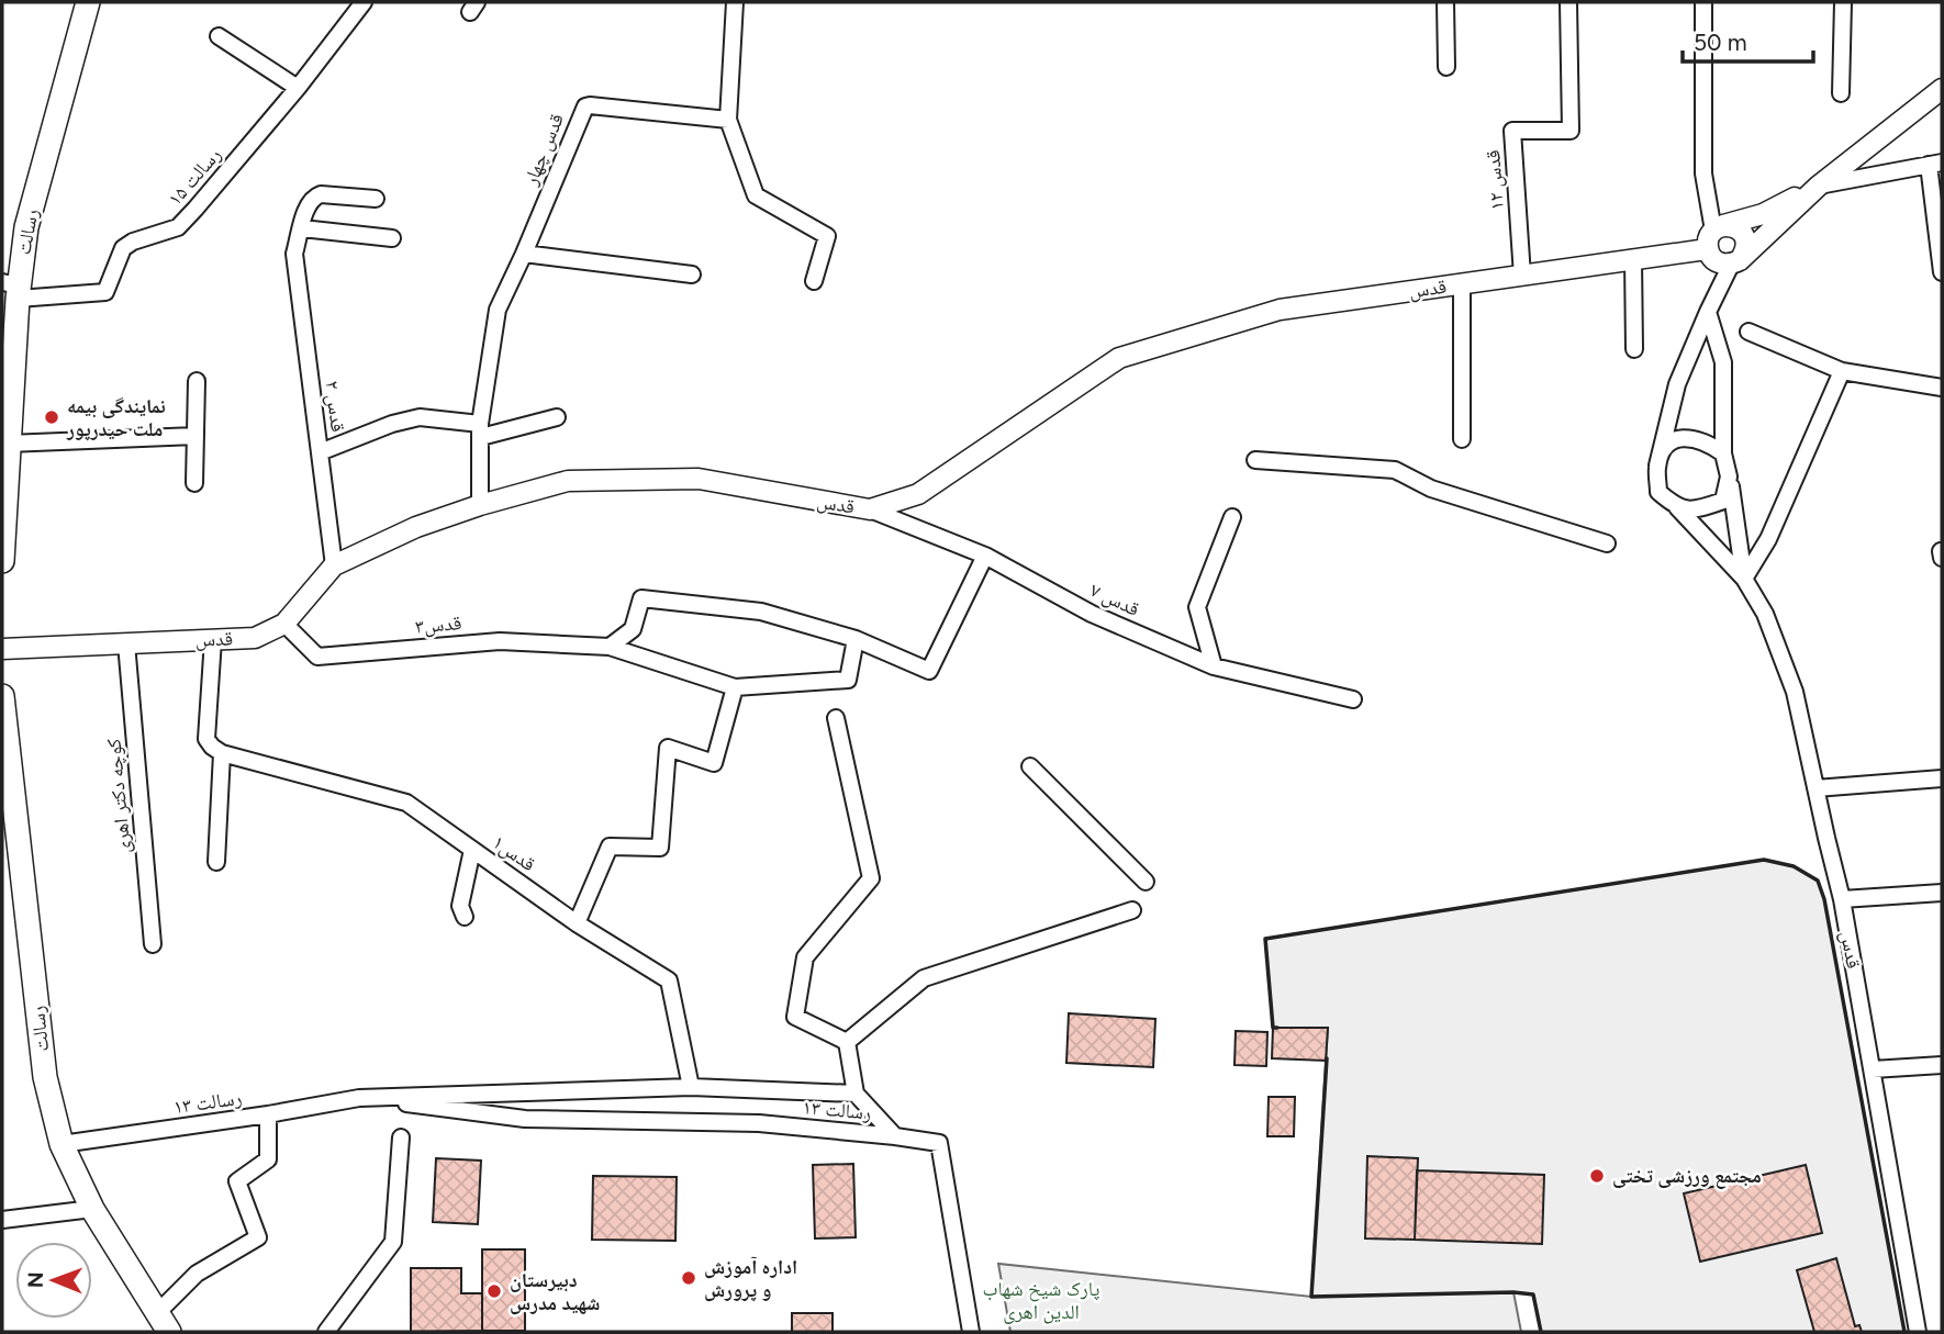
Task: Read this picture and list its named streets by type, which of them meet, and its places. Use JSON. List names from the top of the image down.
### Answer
{
  "streets": {
    "main road": ["رسالت"],
    "street": [
      "قدس چهار",
      "رسالت ۱۵",
      "قدس ۱۲",
      "قدس",
      "قدس ۲",
      "قدس ۷",
      "قدس۳",
      "کوچه دکتر اهری",
      "قدس۱",
      "رسالت ۱۳"
    ]
  },
  "crossings": [
    ["قدس چهار", "قدس"],
    ["رسالت ۱۵", "رسالت"],
    ["قدس ۱۲", "قدس"],
    ["رسالت", "رسالت ۱۳"],
    ["قدس", "قدس ۲"],
    ["قدس", "قدس ۷"],
    ["قدس", "قدس۳"],
    ["قدس", "کوچه دکتر اهری"],
    ["قدس۱", "رسالت ۱۳"]
  ],
  "parks": ["پارک شیخ شهاب الدین اهری"],
  "places": [
    "نمایندگی بیمه ملت حیدرپور",
    "مجتمع ورزشی تختی",
    "اداره آموزش و پرورش",
    "دبیرستان شهید مدرس"
  ],
  "scale_bar": "50 m",
  "north": "left"
}
